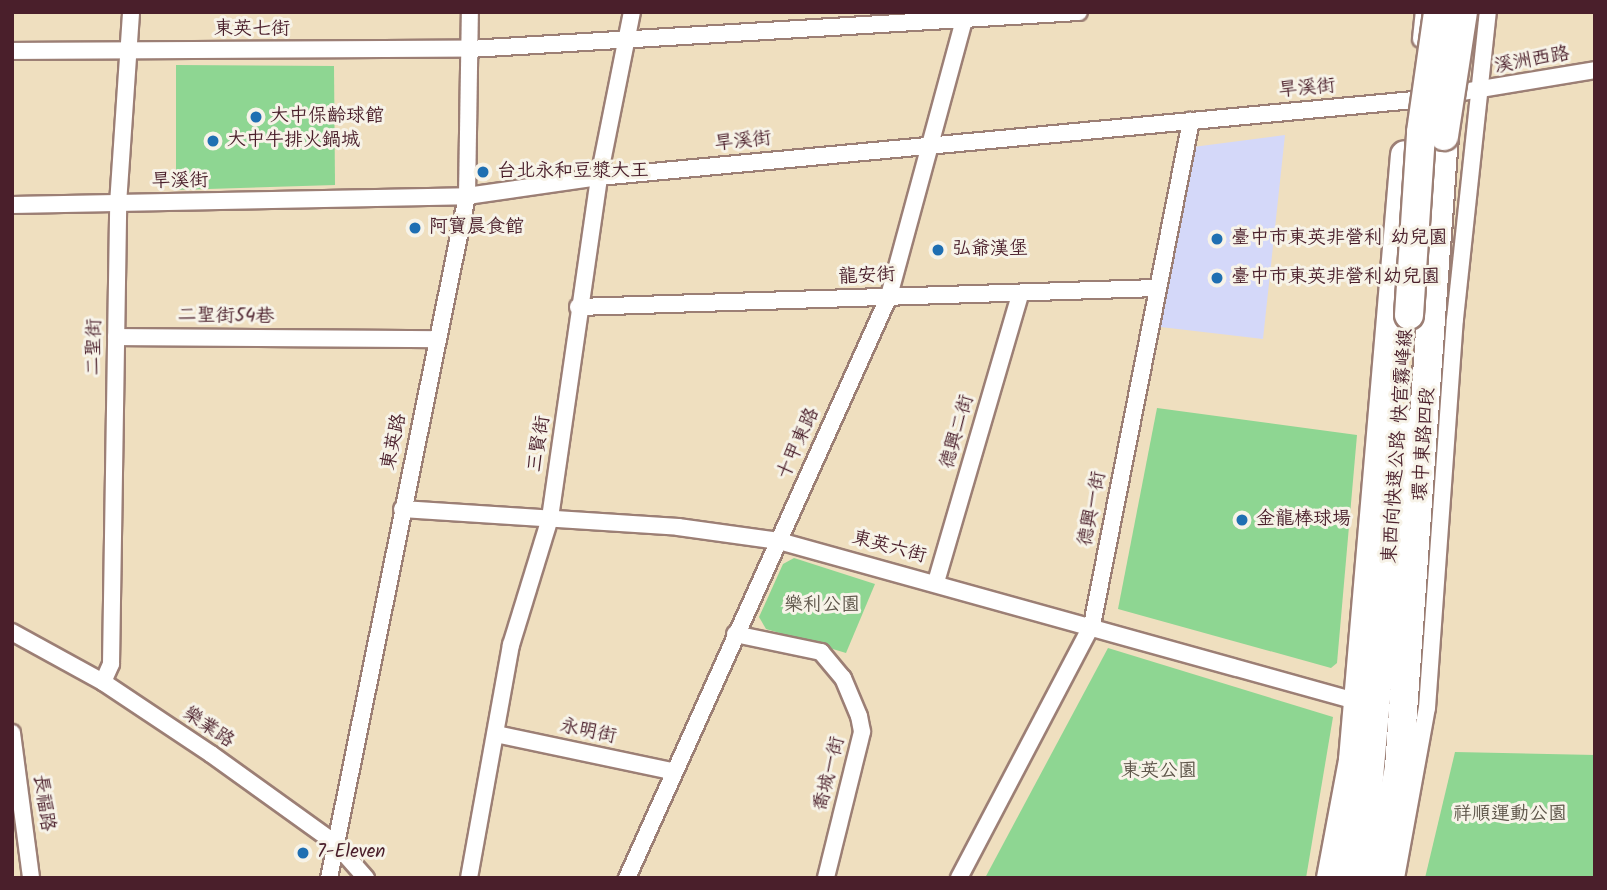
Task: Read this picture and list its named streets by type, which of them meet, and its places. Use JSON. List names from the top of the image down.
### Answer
{
  "streets": {
    "highway": ["東西向快速公路 快官霧峰線"],
    "street": [
      "東英七街",
      "溪洲西路",
      "旱溪街",
      "龍安街",
      "二聖街54巷",
      "二聖街",
      "德興二街",
      "東英路",
      "三賢街",
      "十甲東路",
      "環中東路四段",
      "德興一街",
      "東英六街",
      "樂業路",
      "永明街",
      "喬城一街",
      "長福路"
    ]
  },
  "crossings": [
    ["東英七街", "二聖街"],
    ["東英七街", "東英路"],
    ["東英七街", "三賢街"],
    ["東英七街", "十甲東路"],
    ["溪洲西路", "旱溪街"],
    ["溪洲西路", "環中東路四段"],
    ["旱溪街", "二聖街"],
    ["旱溪街", "東英路"],
    ["旱溪街", "三賢街"],
    ["旱溪街", "十甲東路"],
    ["旱溪街", "環中東路四段"],
    ["旱溪街", "德興一街"],
    ["龍安街", "德興二街"],
    ["龍安街", "三賢街"],
    ["龍安街", "十甲東路"],
    ["龍安街", "德興一街"],
    ["二聖街54巷", "二聖街"],
    ["二聖街54巷", "東英路"],
    ["二聖街", "樂業路"],
    ["德興二街", "東英六街"],
    ["東英路", "東英六街"],
    ["東英路", "樂業路"],
    ["三賢街", "東英六街"],
    ["三賢街", "永明街"],
    ["十甲東路", "東英六街"],
    ["十甲東路", "永明街"],
    ["十甲東路", "喬城一街"],
    ["環中東路四段", "東英六街"],
    ["德興一街", "東英六街"]
  ],
  "parks": ["樂利公園", "東英公園", "祥順運動公園"],
  "places": [
    "大中保齡球館",
    "大中牛排火鍋城",
    "台北永和豆漿大王",
    "阿寶晨食館",
    "臺中市東英非營利 幼兒園",
    "弘爺漢堡",
    "臺中市東英非營利幼兒園",
    "金龍棒球場",
    "7-Eleven"
  ]
}
